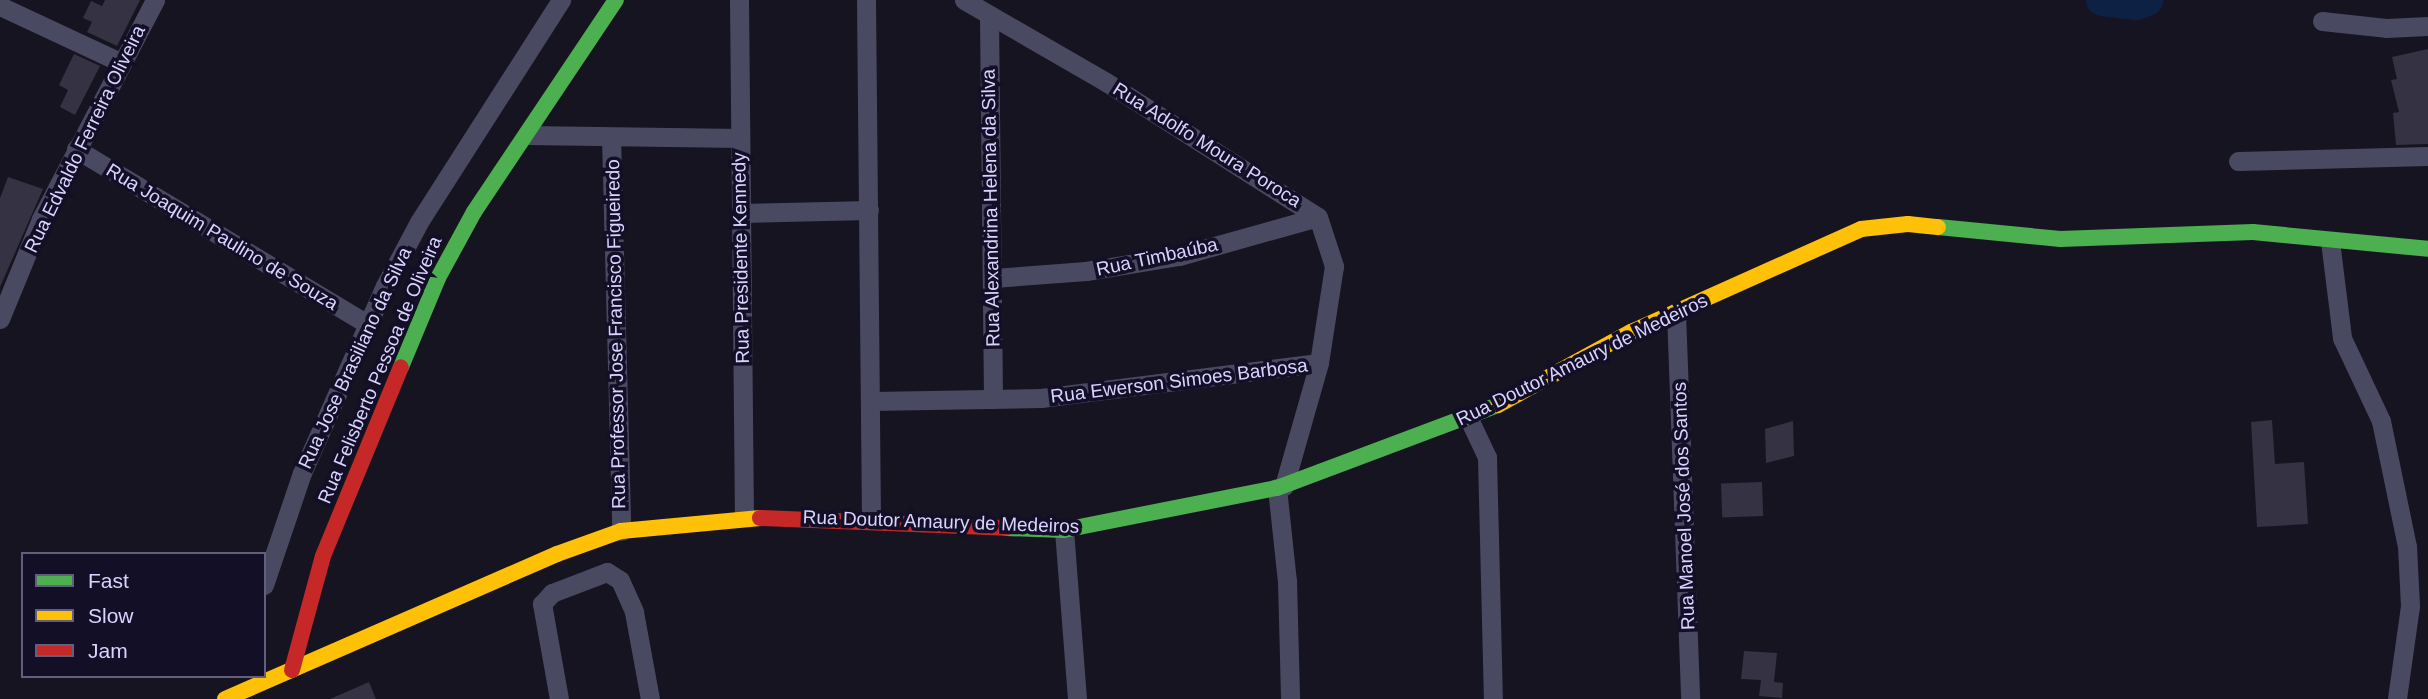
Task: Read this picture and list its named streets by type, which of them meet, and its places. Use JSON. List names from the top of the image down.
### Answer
{
  "streets": {
    "street": [
      "Rua Edvaldo Ferreira Oliveira",
      "Rua Adolfo Moura Poroca",
      "Rua Alexandrina Helena da Silva",
      "Rua Joaquim Paulino de Souza",
      "Rua Timbaúba",
      "Rua Presidente Kennedy",
      "Rua Professor Jose Francisco Figueiredo",
      "Rua Jose Brasiliano da Silva",
      "Rua Doutor Amaury de Medeiros",
      "Rua Felisberto Pessoa de Oliveira",
      "Rua Ewerson Simoes Barbosa",
      "Rua Manoel José dos Santos"
    ]
  },
  "crossings": [
    ["Rua Edvaldo Ferreira Oliveira", "Rua Joaquim Paulino de Souza"],
    ["Rua Adolfo Moura Poroca", "Rua Alexandrina Helena da Silva"],
    ["Rua Adolfo Moura Poroca", "Rua Timbaúba"],
    ["Rua Adolfo Moura Poroca", "Rua Doutor Amaury de Medeiros"],
    ["Rua Adolfo Moura Poroca", "Rua Ewerson Simoes Barbosa"],
    ["Rua Alexandrina Helena da Silva", "Rua Timbaúba"],
    ["Rua Alexandrina Helena da Silva", "Rua Ewerson Simoes Barbosa"],
    ["Rua Joaquim Paulino de Souza", "Rua Jose Brasiliano da Silva"],
    ["Rua Presidente Kennedy", "Rua Doutor Amaury de Medeiros"],
    ["Rua Professor Jose Francisco Figueiredo", "Rua Doutor Amaury de Medeiros"],
    ["Rua Doutor Amaury de Medeiros", "Rua Felisberto Pessoa de Oliveira"],
    ["Rua Doutor Amaury de Medeiros", "Rua Manoel José dos Santos"]
  ],
  "legend": ["Fast", "Slow", "Jam"]
}
